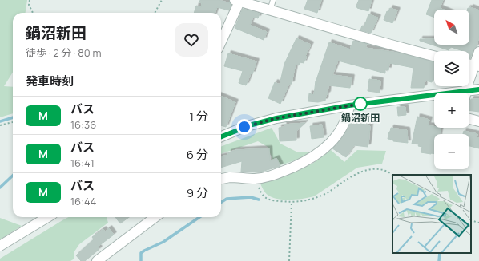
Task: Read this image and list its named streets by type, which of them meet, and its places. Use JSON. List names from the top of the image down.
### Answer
{
  "places": ["鍋沼新田"],
  "lines": ["bus line M"],
  "north": "top left",
  "page": {
    "map_buttons": ["+", "−"],
    "heading": [
      ["鍋沼新田", "徒歩 · 2 分 · 80 m"],
      "発車時刻"
    ],
    "list": [
      {
        "mark": "M",
        "name": "バス",
        "note": "16:36",
        "value": "1 分"
      },
      {
        "mark": "M",
        "name": "バス",
        "note": "16:41",
        "value": "6 分"
      },
      {
        "mark": "M",
        "name": "バス",
        "note": "16:44",
        "value": "9 分"
      }
    ]
  }
}
